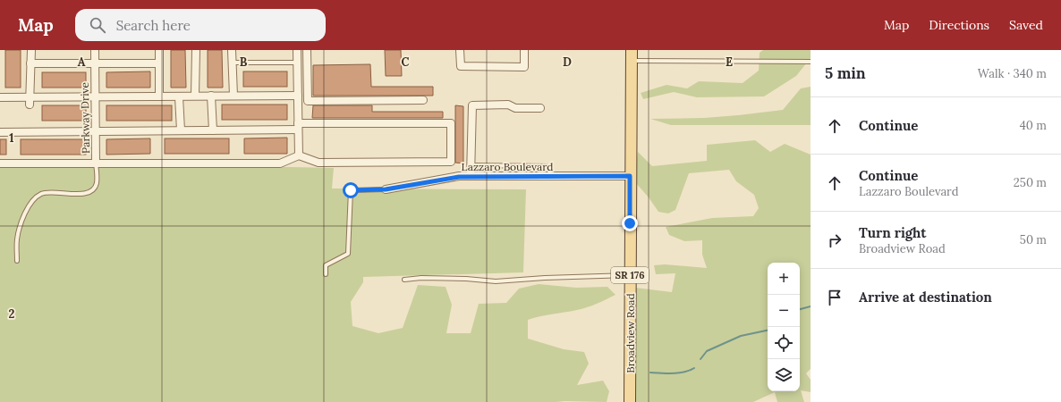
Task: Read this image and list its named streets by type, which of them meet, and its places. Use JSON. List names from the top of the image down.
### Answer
{
  "streets": {
    "main road": ["SR 176", "Broadview Road"],
    "street": ["Parkway Drive", "Lazzaro Boulevard"]
  },
  "crossings": [
    ["Lazzaro Boulevard", "Broadview Road"]
  ],
  "page": {
    "header": "Map",
    "search": "Search here",
    "nav": ["Map", "Directions", "Saved"],
    "heading": ["5 min", "Walk · 340 m"],
    "list": [
      ["Continue", "40 m"],
      ["Continue", "Lazzaro Boulevard", "250 m"],
      ["Turn right", "Broadview Road", "50 m"],
      "Arrive at destination"
    ],
    "map_buttons": ["+", "−"]
  },
  "grid": {
    "columns": [
      "A",
      "B",
      "C",
      "D",
      "E"
    ],
    "rows": ["1", "2"]
  }
}
